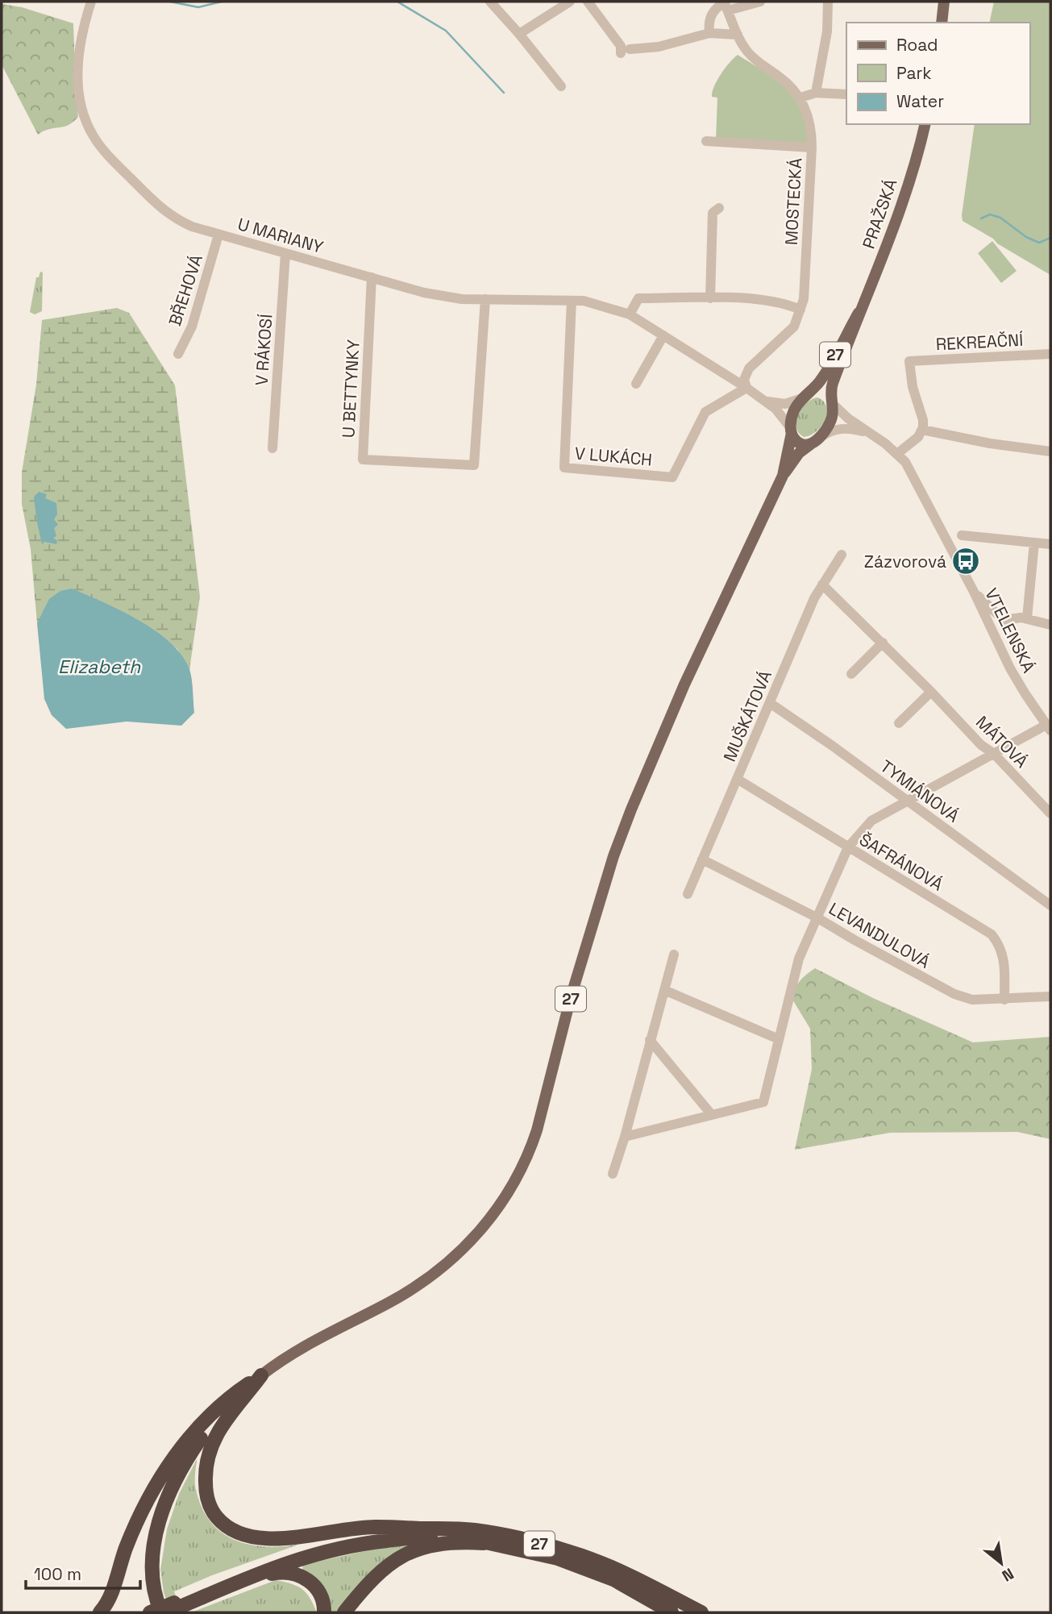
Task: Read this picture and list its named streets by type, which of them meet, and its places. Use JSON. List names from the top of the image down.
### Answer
{
  "streets": {
    "highway": ["27"],
    "main road": ["PRAŽSKÁ"],
    "street": [
      "MOSTECKÁ",
      "U MARIANY",
      "BŘEHOVÁ",
      "REKREAČNÍ",
      "V RÁKOSÍ",
      "U BETTYNKY",
      "V LUKÁCH",
      "VTELENSKÁ",
      "MUŠKÁTOVÁ",
      "MÁTOVÁ",
      "TYMIÁNOVÁ",
      "ŠAFRÁNOVÁ",
      "LEVANDULOVÁ"
    ]
  },
  "crossings": [
    ["MOSTECKÁ", "U MARIANY"],
    ["MOSTECKÁ", "V LUKÁCH"],
    ["PRAŽSKÁ", "27"],
    ["PRAŽSKÁ", "VTELENSKÁ"],
    ["U MARIANY", "BŘEHOVÁ"],
    ["U MARIANY", "V RÁKOSÍ"],
    ["U MARIANY", "U BETTYNKY"],
    ["U MARIANY", "V LUKÁCH"],
    ["27", "VTELENSKÁ"],
    ["MUŠKÁTOVÁ", "MÁTOVÁ"],
    ["MUŠKÁTOVÁ", "TYMIÁNOVÁ"],
    ["MUŠKÁTOVÁ", "ŠAFRÁNOVÁ"],
    ["MUŠKÁTOVÁ", "LEVANDULOVÁ"],
    ["ŠAFRÁNOVÁ", "LEVANDULOVÁ"]
  ],
  "water": ["Elizabeth"],
  "places": {
    "bus stop": ["Zázvorová"]
  },
  "legend": ["Road", "Park", "Water"],
  "scale_bar": "100 m",
  "north": "bottom right"
}
